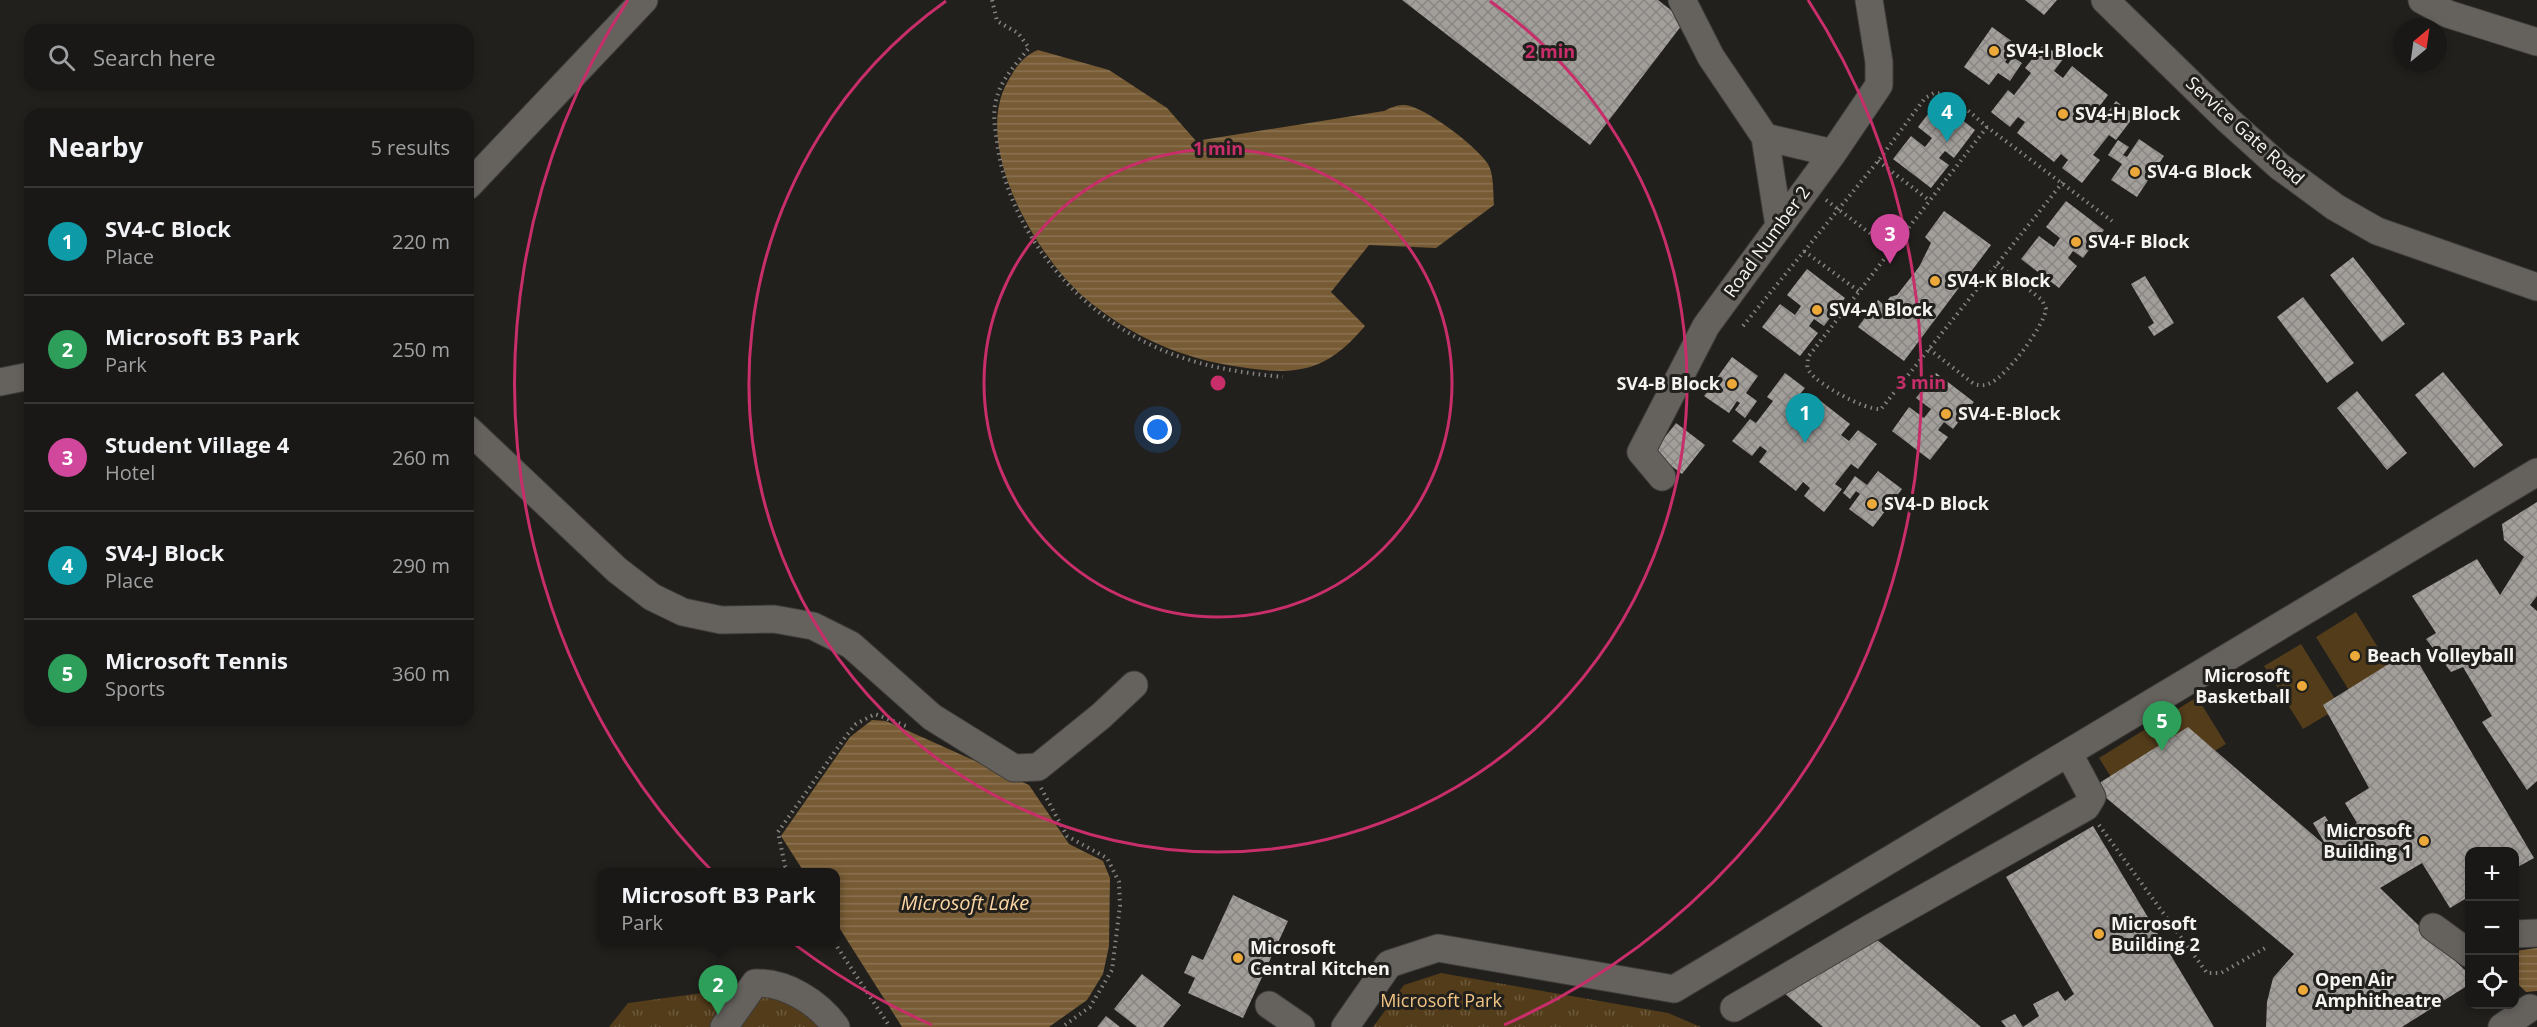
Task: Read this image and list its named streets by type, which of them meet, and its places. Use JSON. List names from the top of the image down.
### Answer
{
  "streets": {
    "lane": ["Service Gate Road", "Road Number 2"]
  },
  "water": ["Microsoft Lake"],
  "parks": ["Microsoft Park"],
  "places": [
    "SV4-I Block",
    "SV4-H Block",
    "SV4-G Block",
    "SV4-F Block",
    "SV4-K Block",
    "SV4-A Block",
    "SV4-B Block",
    "SV4-E-Block",
    "SV4-D Block",
    "Beach Volleyball",
    "Microsoft Basketball",
    "Microsoft Building 1",
    "Microsoft Building 2",
    "Microsoft Central Kitchen",
    "Open Air Amphitheatre"
  ],
  "north": "top right",
  "page": {
    "search": "Search here",
    "pins": [
      "4",
      "3",
      "1",
      "5",
      "2"
    ],
    "heading": ["Nearby", "5 results"],
    "list": [
      {
        "mark": "1",
        "name": "SV4-C Block",
        "note": "Place",
        "value": "220 m"
      },
      {
        "mark": "2",
        "name": "Microsoft B3 Park",
        "note": "Park",
        "value": "250 m"
      },
      {
        "mark": "3",
        "name": "Student Village 4",
        "note": "Hotel",
        "value": "260 m"
      },
      {
        "mark": "4",
        "name": "SV4-J Block",
        "note": "Place",
        "value": "290 m"
      },
      {
        "mark": "5",
        "name": "Microsoft Tennis",
        "note": "Sports",
        "value": "360 m"
      }
    ],
    "map_buttons": ["+", "−"],
    "popup": ["Microsoft B3 Park", "Park"]
  },
  "rings": ["2 min", "1 min", "3 min"]
}
